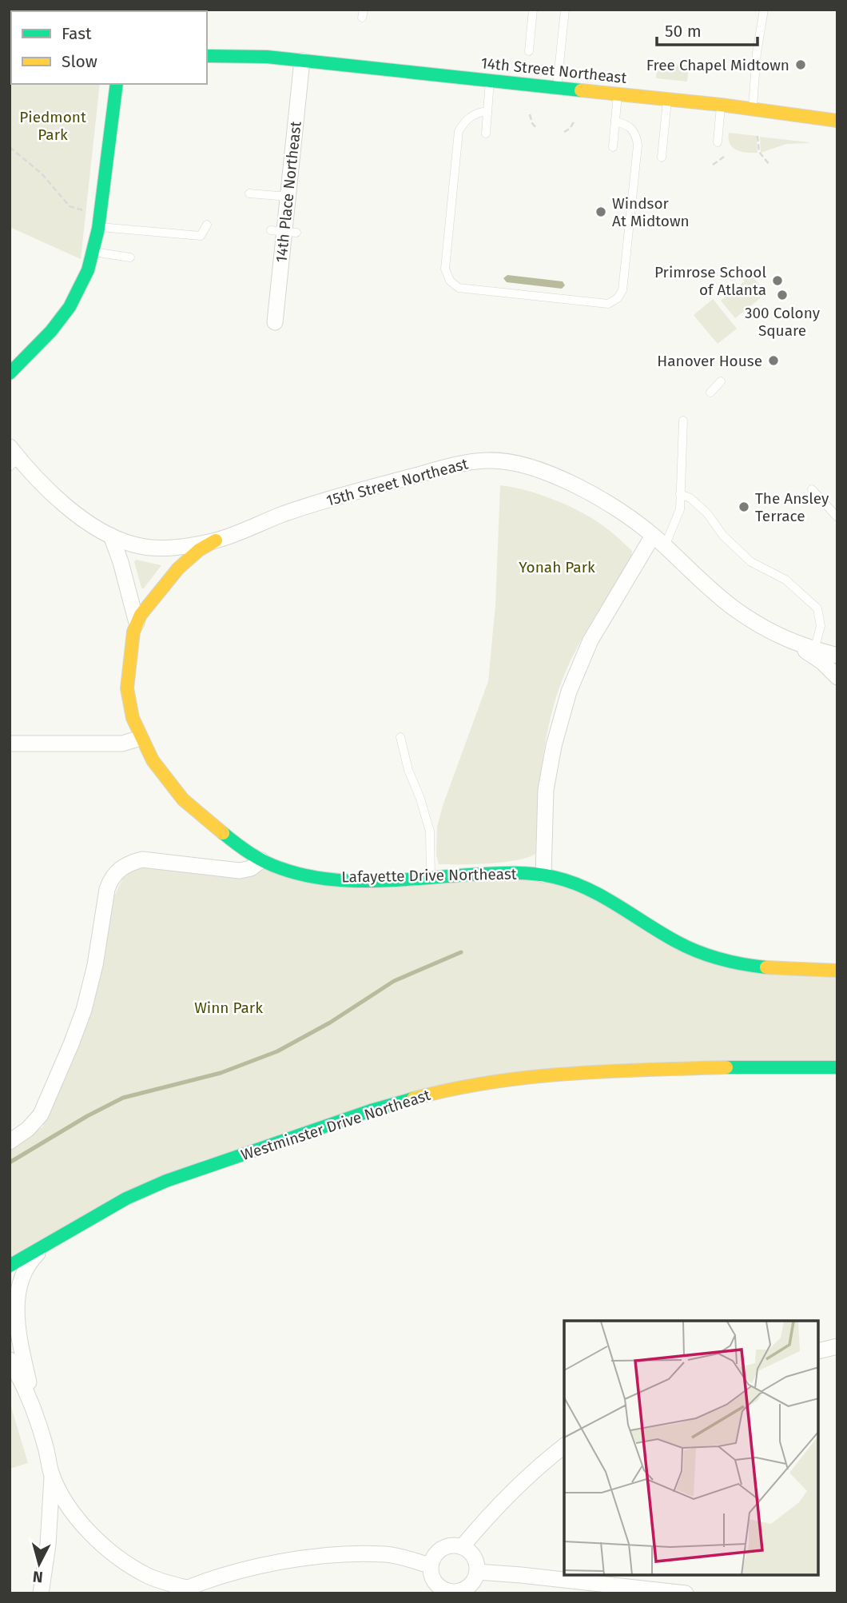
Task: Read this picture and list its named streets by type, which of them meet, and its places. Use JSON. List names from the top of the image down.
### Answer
{
  "streets": {
    "street": [
      "14th Street Northeast",
      "14th Place Northeast",
      "15th Street Northeast",
      "Lafayette Drive Northeast",
      "Westminster Drive Northeast"
    ]
  },
  "crossings": [
    ["14th Street Northeast", "14th Place Northeast"],
    ["15th Street Northeast", "Lafayette Drive Northeast"]
  ],
  "parks": ["Piedmont Park", "Yonah Park", "Winn Park"],
  "places": [
    "Free Chapel Midtown",
    "Windsor At Midtown",
    "Primrose School of Atlanta",
    "300 Colony Square",
    "Hanover House",
    "The Ansley Terrace"
  ],
  "legend": ["Fast", "Slow"],
  "scale_bar": "50 m",
  "north": "bottom"
}
